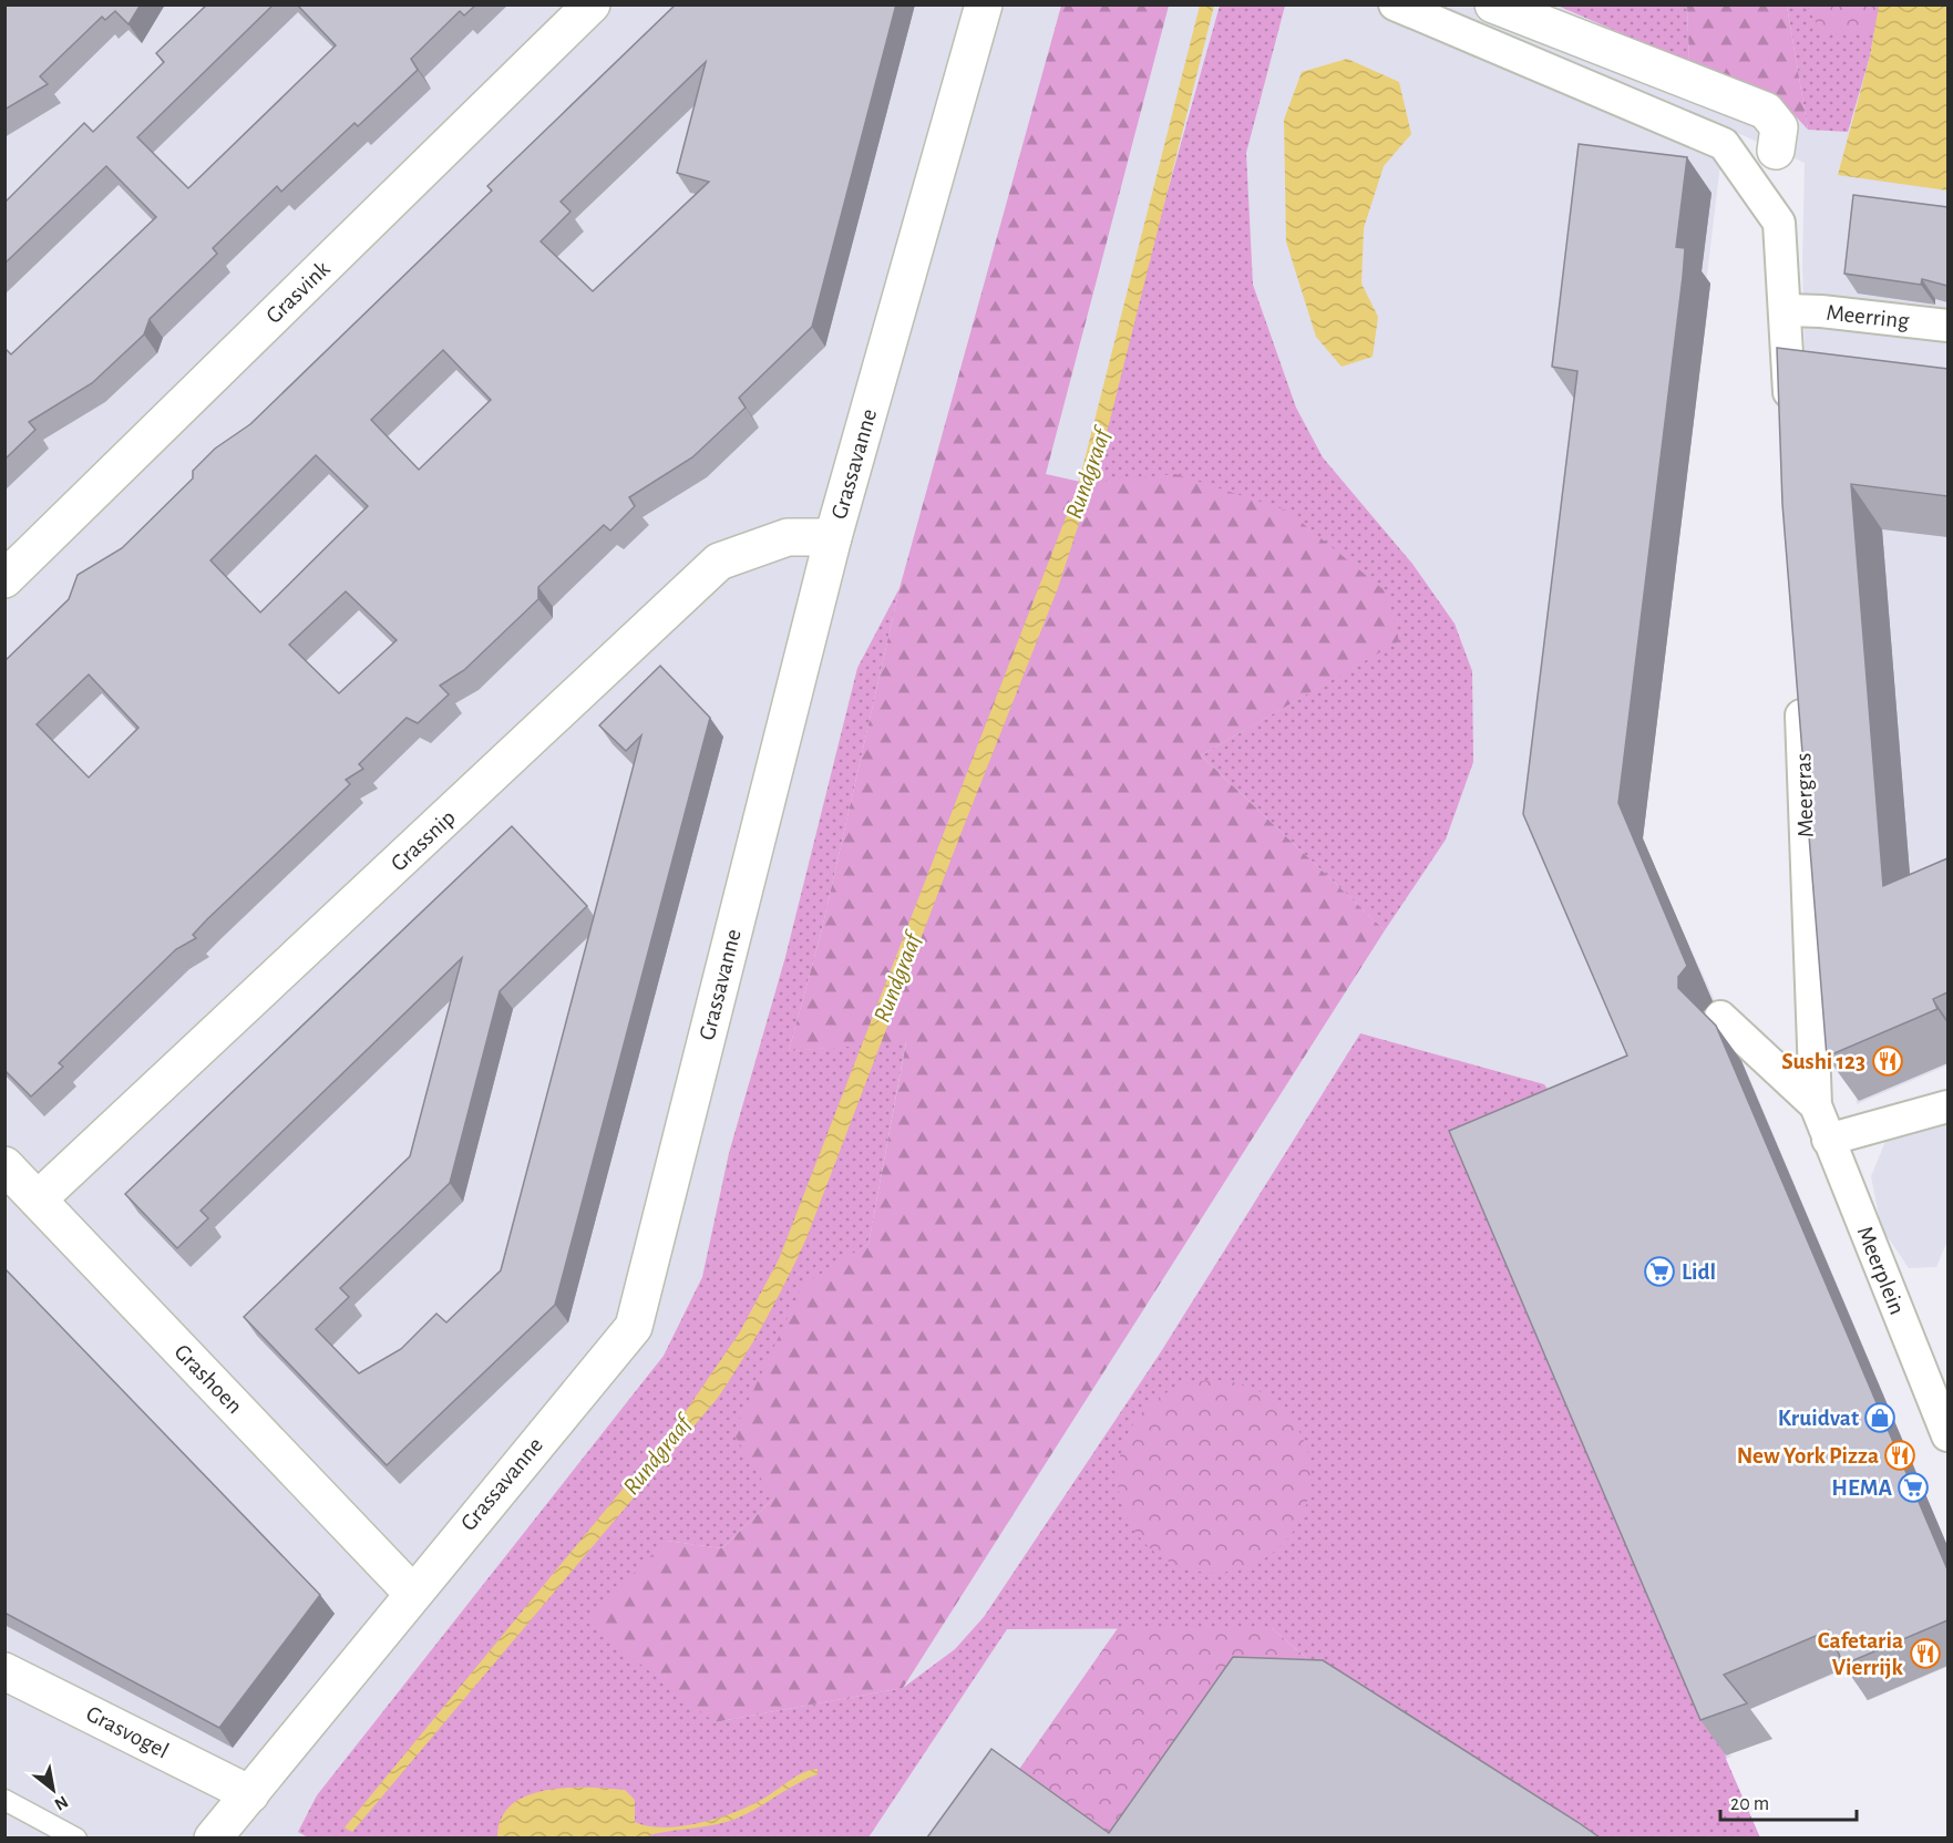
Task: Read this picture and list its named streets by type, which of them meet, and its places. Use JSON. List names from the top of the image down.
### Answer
{
  "streets": {
    "street": [
      "Grasvink",
      "Meerring",
      "Grassavanne",
      "Meergras",
      "Grassnip",
      "Meerplein",
      "Grashoen",
      "Grasvogel"
    ]
  },
  "crossings": [
    ["Grassavanne", "Grassnip"],
    ["Grassavanne", "Grashoen"],
    ["Grassavanne", "Grasvogel"],
    ["Meergras", "Meerplein"],
    ["Grassnip", "Grashoen"]
  ],
  "water": ["Rundgraaf"],
  "places": {
    "restaurant": ["Sushi 123", "New York Pizza", "Cafetaria Vierrijk"],
    "supermarket": ["Lidl", "HEMA"],
    "shop": ["Kruidvat"]
  },
  "scale_bar": "20 m",
  "north": "bottom right"
}
